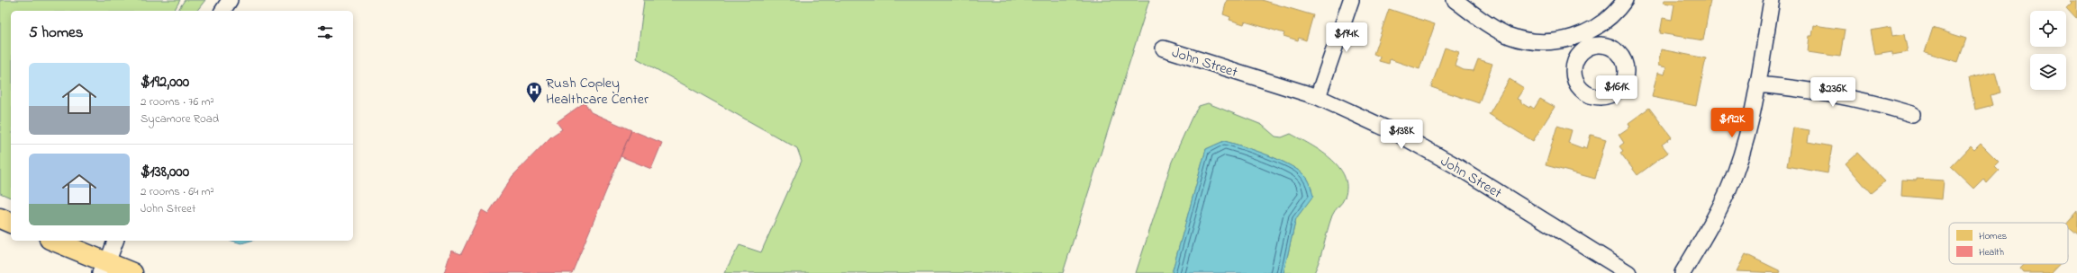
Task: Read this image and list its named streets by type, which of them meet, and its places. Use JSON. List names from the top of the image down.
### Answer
{
  "streets": {
    "street": ["John Street"]
  },
  "places": {
    "hospital": ["Rush Copley Healthcare Center"]
  },
  "legend": ["Homes", "Health"],
  "page": {
    "heading": "5 homes",
    "price": [
      "$194K",
      "$161K",
      "$236K",
      "$192K",
      "$138K"
    ],
    "list": [
      {
        "name": "$192,000",
        "note": "2 rooms · 76 m² · Sycamore Road"
      },
      {
        "name": "$138,000",
        "note": "2 rooms · 64 m² · John Street"
      }
    ]
  }
}
